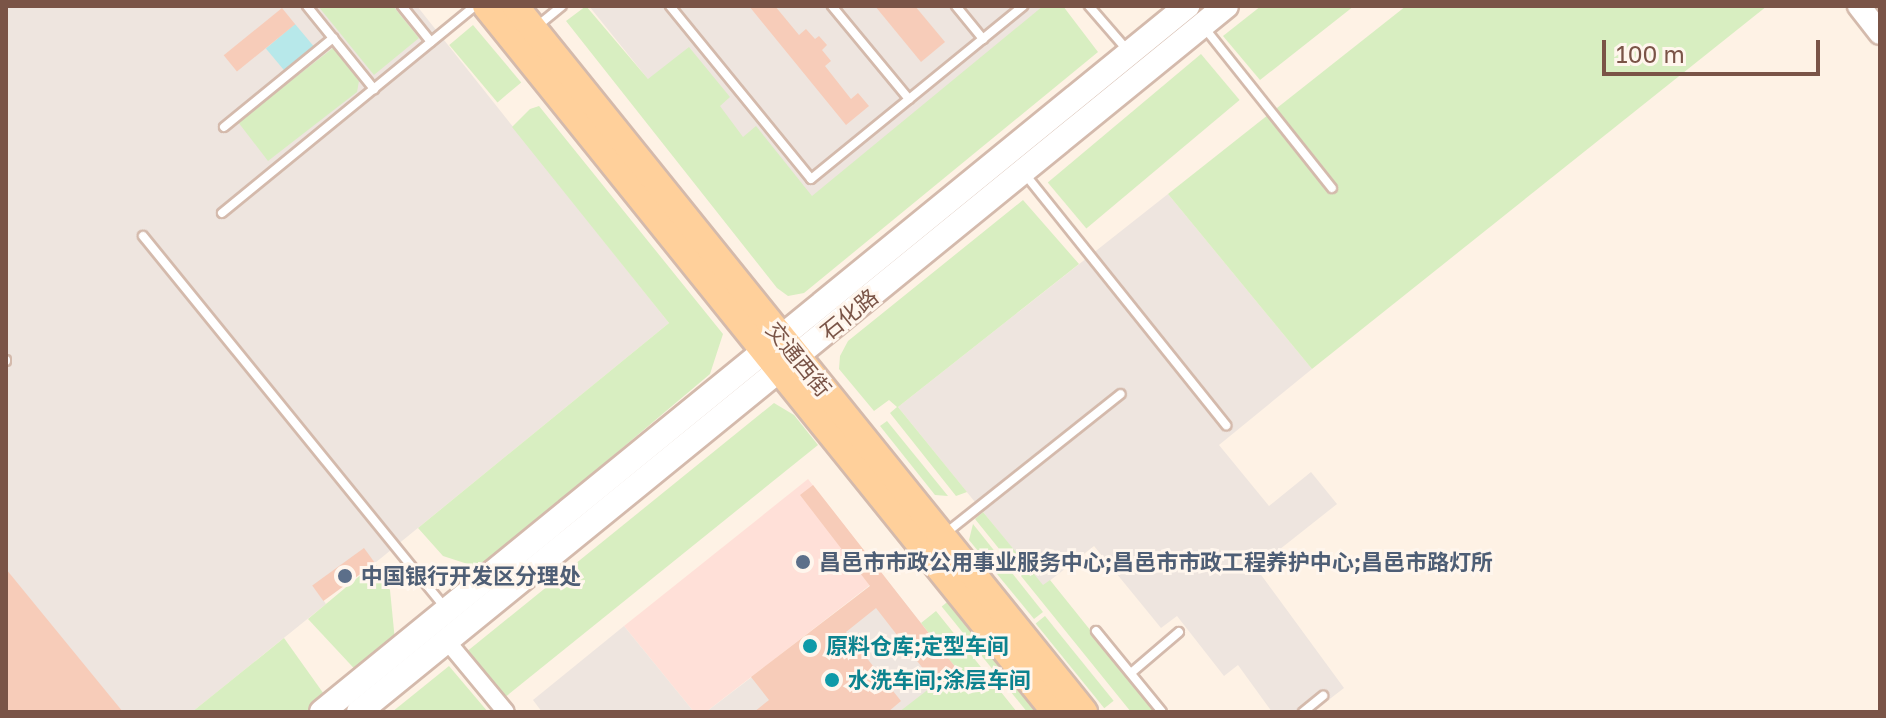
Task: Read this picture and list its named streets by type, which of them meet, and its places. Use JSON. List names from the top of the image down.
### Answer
{
  "streets": {
    "main road": ["石化路", "交通西街"]
  },
  "crossings": [
    ["石化路", "交通西街"]
  ],
  "places": [
    "昌邑市市政公用事业服务中心;昌邑市市政工程养护中心;昌邑市路灯所",
    "中国银行开发区分理处",
    "原料仓库;定型车间",
    "水洗车间;涂层车间"
  ],
  "scale_bar": "100 m"
}
